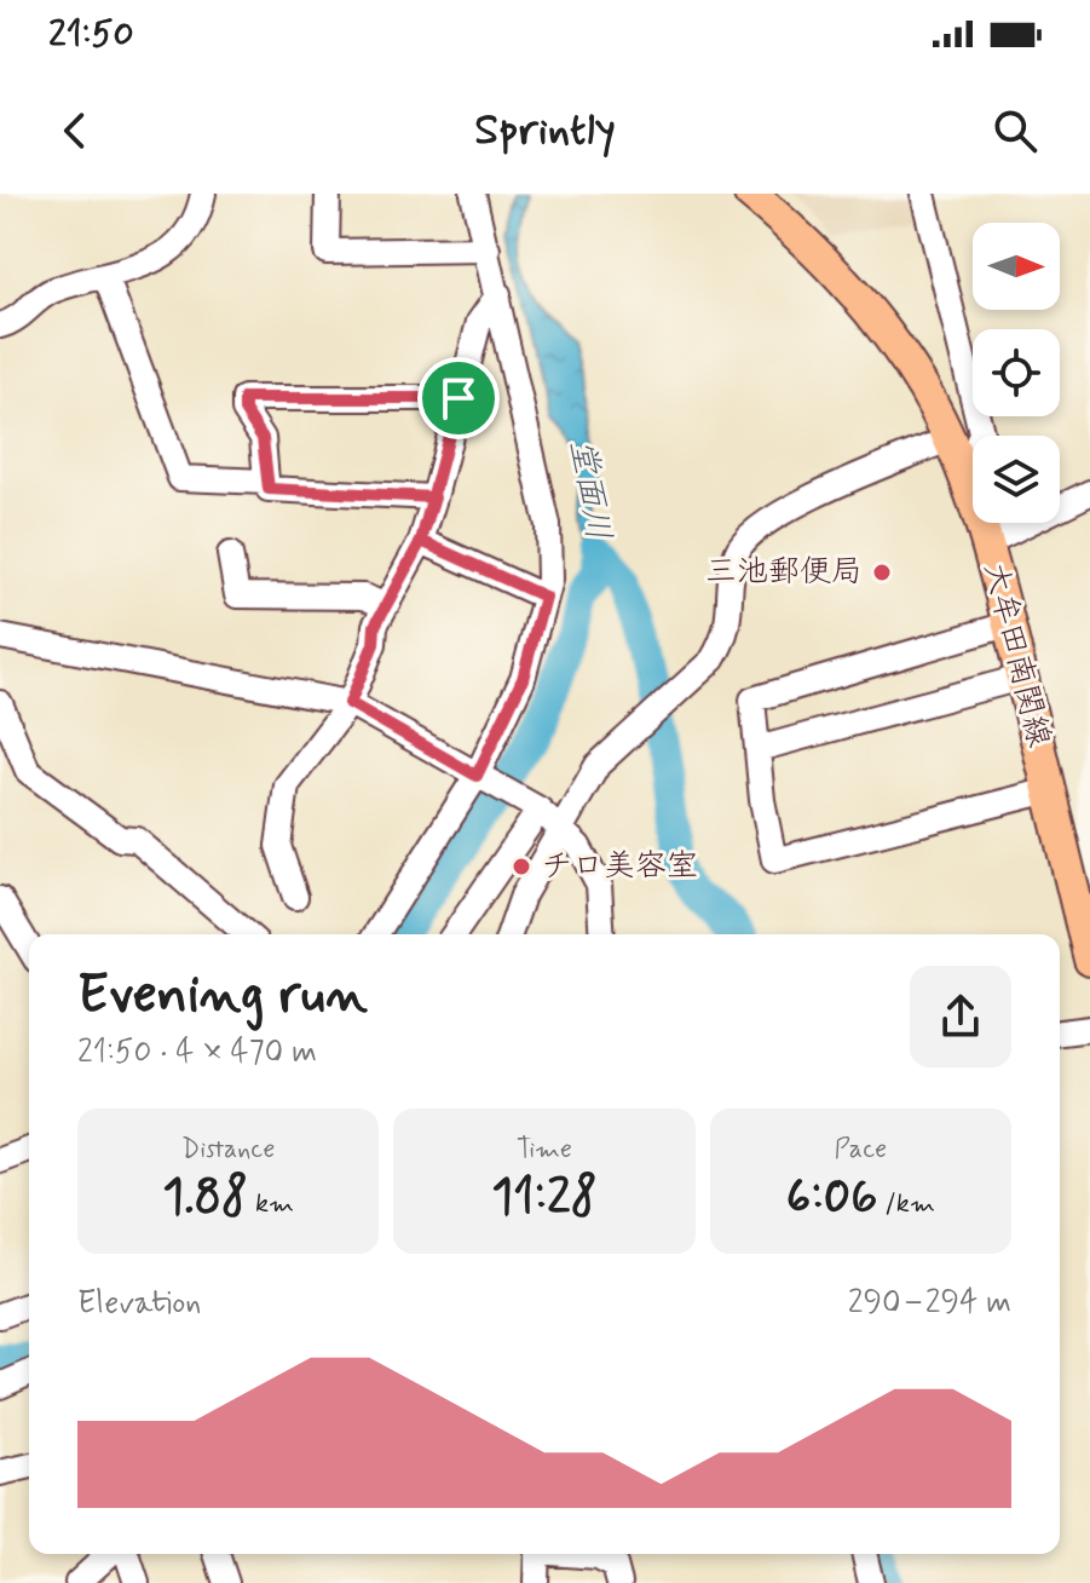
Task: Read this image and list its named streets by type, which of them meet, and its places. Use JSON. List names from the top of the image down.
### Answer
{
  "streets": {
    "main road": ["大牟田南関線"]
  },
  "water": ["堂面川"],
  "places": ["三池郵便局", "チロ美容室"],
  "north": "right",
  "page": {
    "status": "21:50",
    "header": "Sprintly",
    "heading": ["Evening run", "21:50 · 4 × 470 m"],
    "stats": [
      ["Distance", "1.88 km"],
      ["Time", "11:28"],
      ["Pace", "6:06 /km"]
    ],
    "chart": ["Elevation", "290–294 m"]
  }
}
